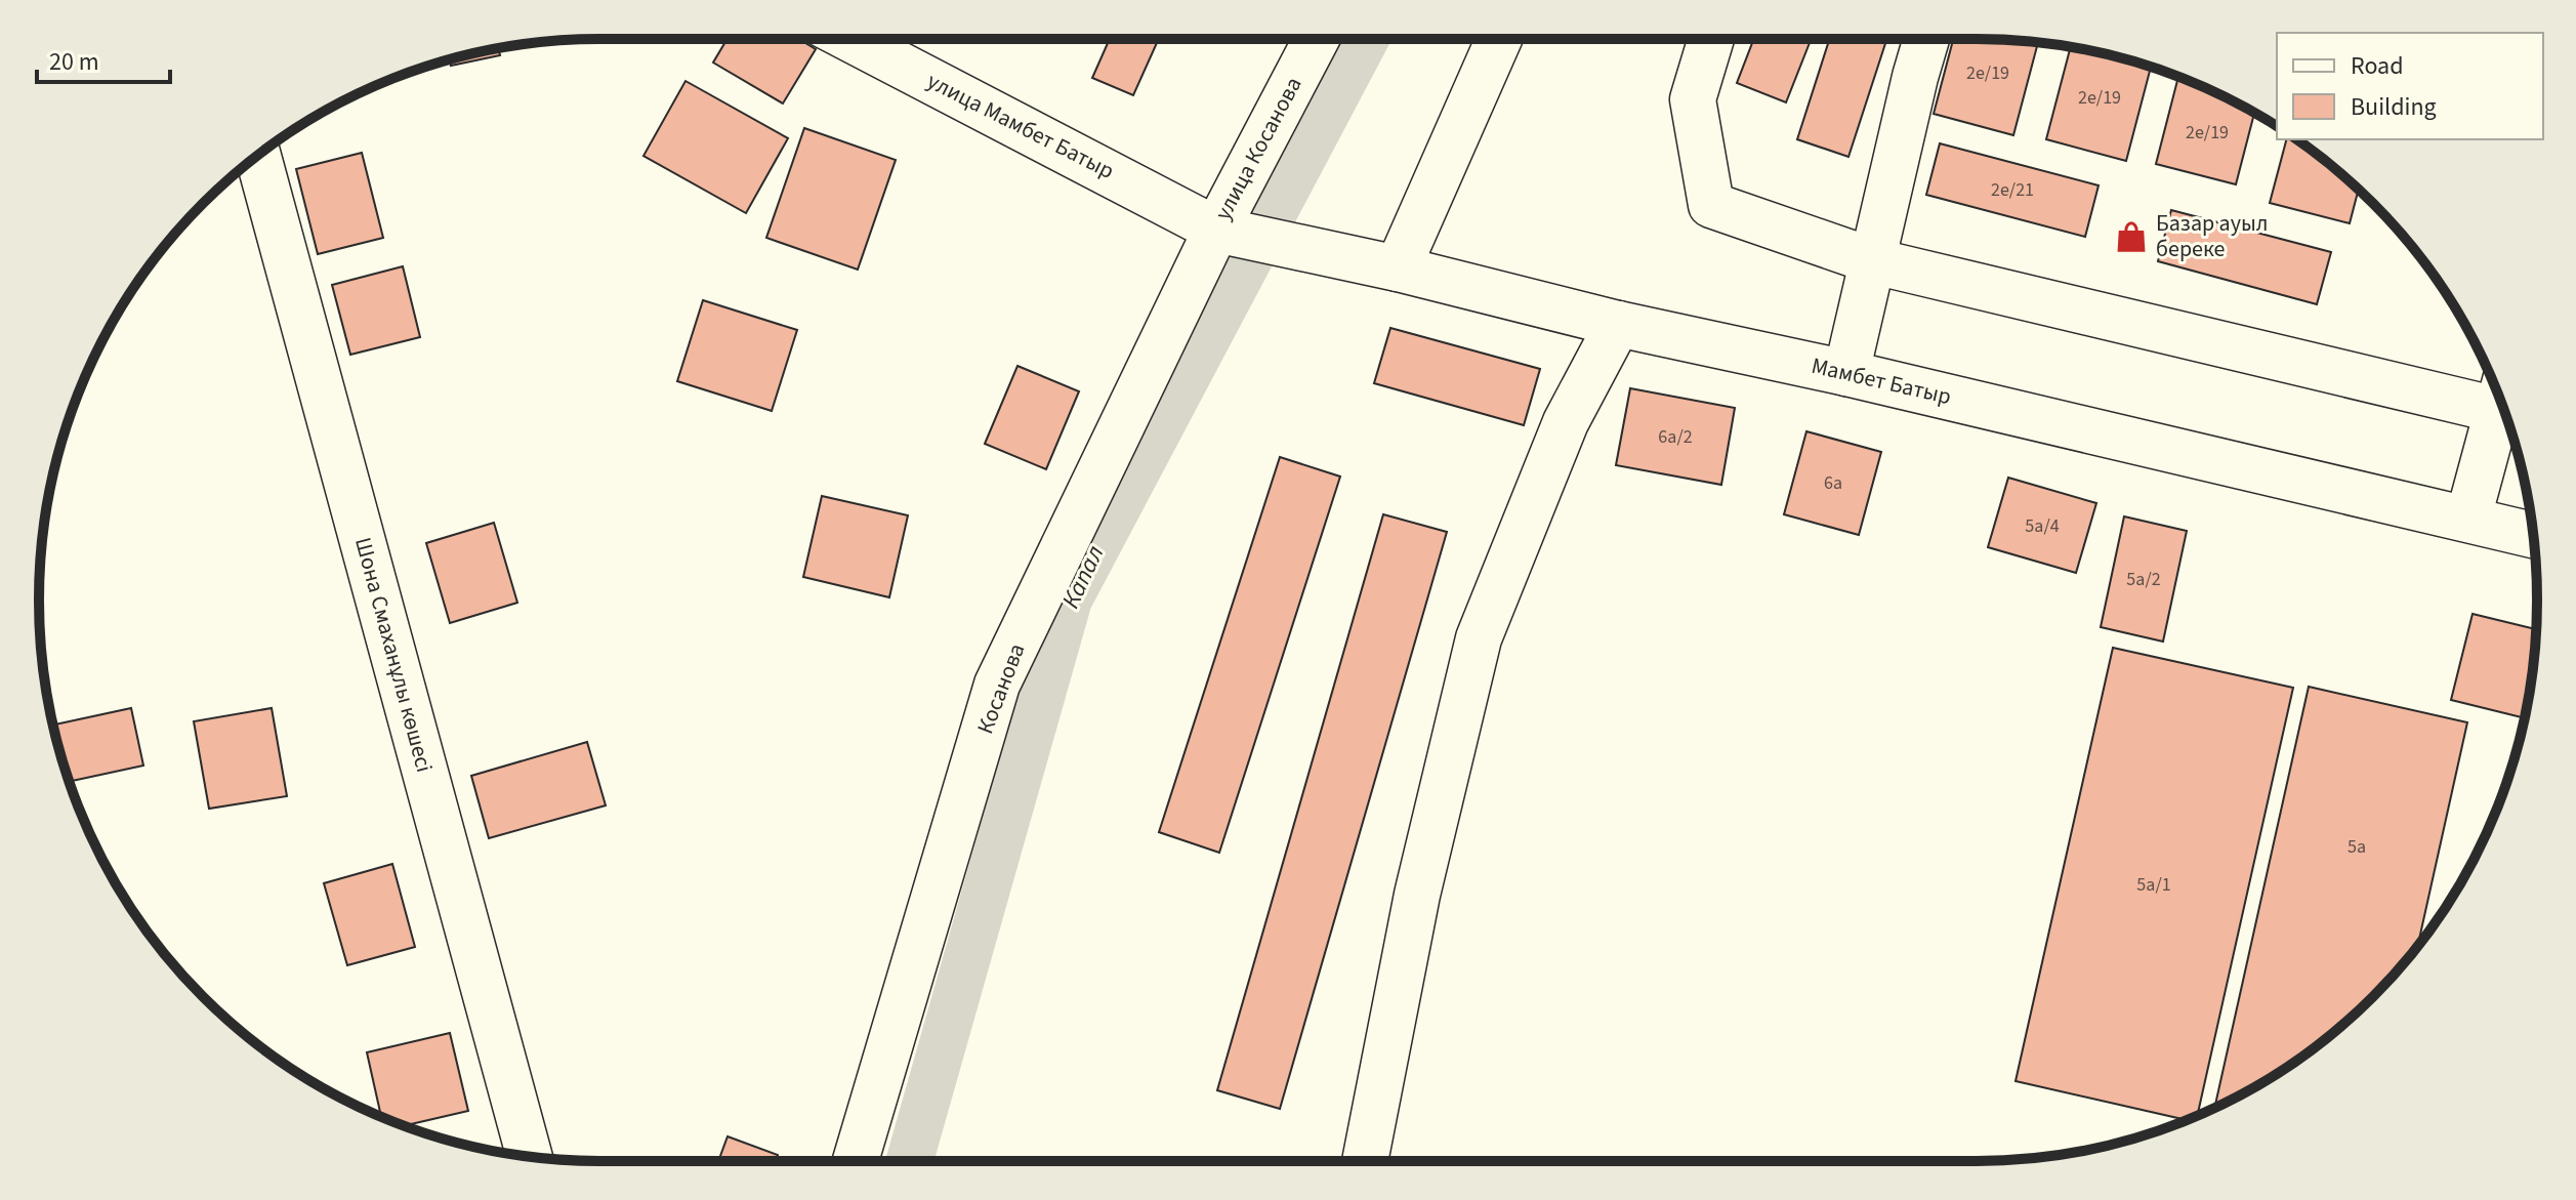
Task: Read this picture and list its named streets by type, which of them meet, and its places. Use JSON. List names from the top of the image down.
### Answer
{
  "streets": {
    "street": [
      "улица Мамбет Батыр",
      "улица Косанова",
      "Мамбет Батыр",
      "Шона Смаханұлы көшесі",
      "Косанова"
    ]
  },
  "crossings": [
    ["улица Мамбет Батыр", "улица Косанова"],
    ["улица Мамбет Батыр", "Мамбет Батыр"],
    ["улица Мамбет Батыр", "Косанова"],
    ["улица Косанова", "Мамбет Батыр"],
    ["улица Косанова", "Косанова"],
    ["Мамбет Батыр", "Косанова"]
  ],
  "water": ["Капал"],
  "places": {
    "shop": ["Базар ауыл береке"]
  },
  "house_numbers": [
    "2е/19",
    "2е/19",
    "2е/19",
    "2е/21",
    "6а/2",
    "6а",
    "5а/4",
    "5а/2",
    "5а",
    "5а/1"
  ],
  "legend": ["Road", "Building"],
  "scale_bar": "20 m"
}
